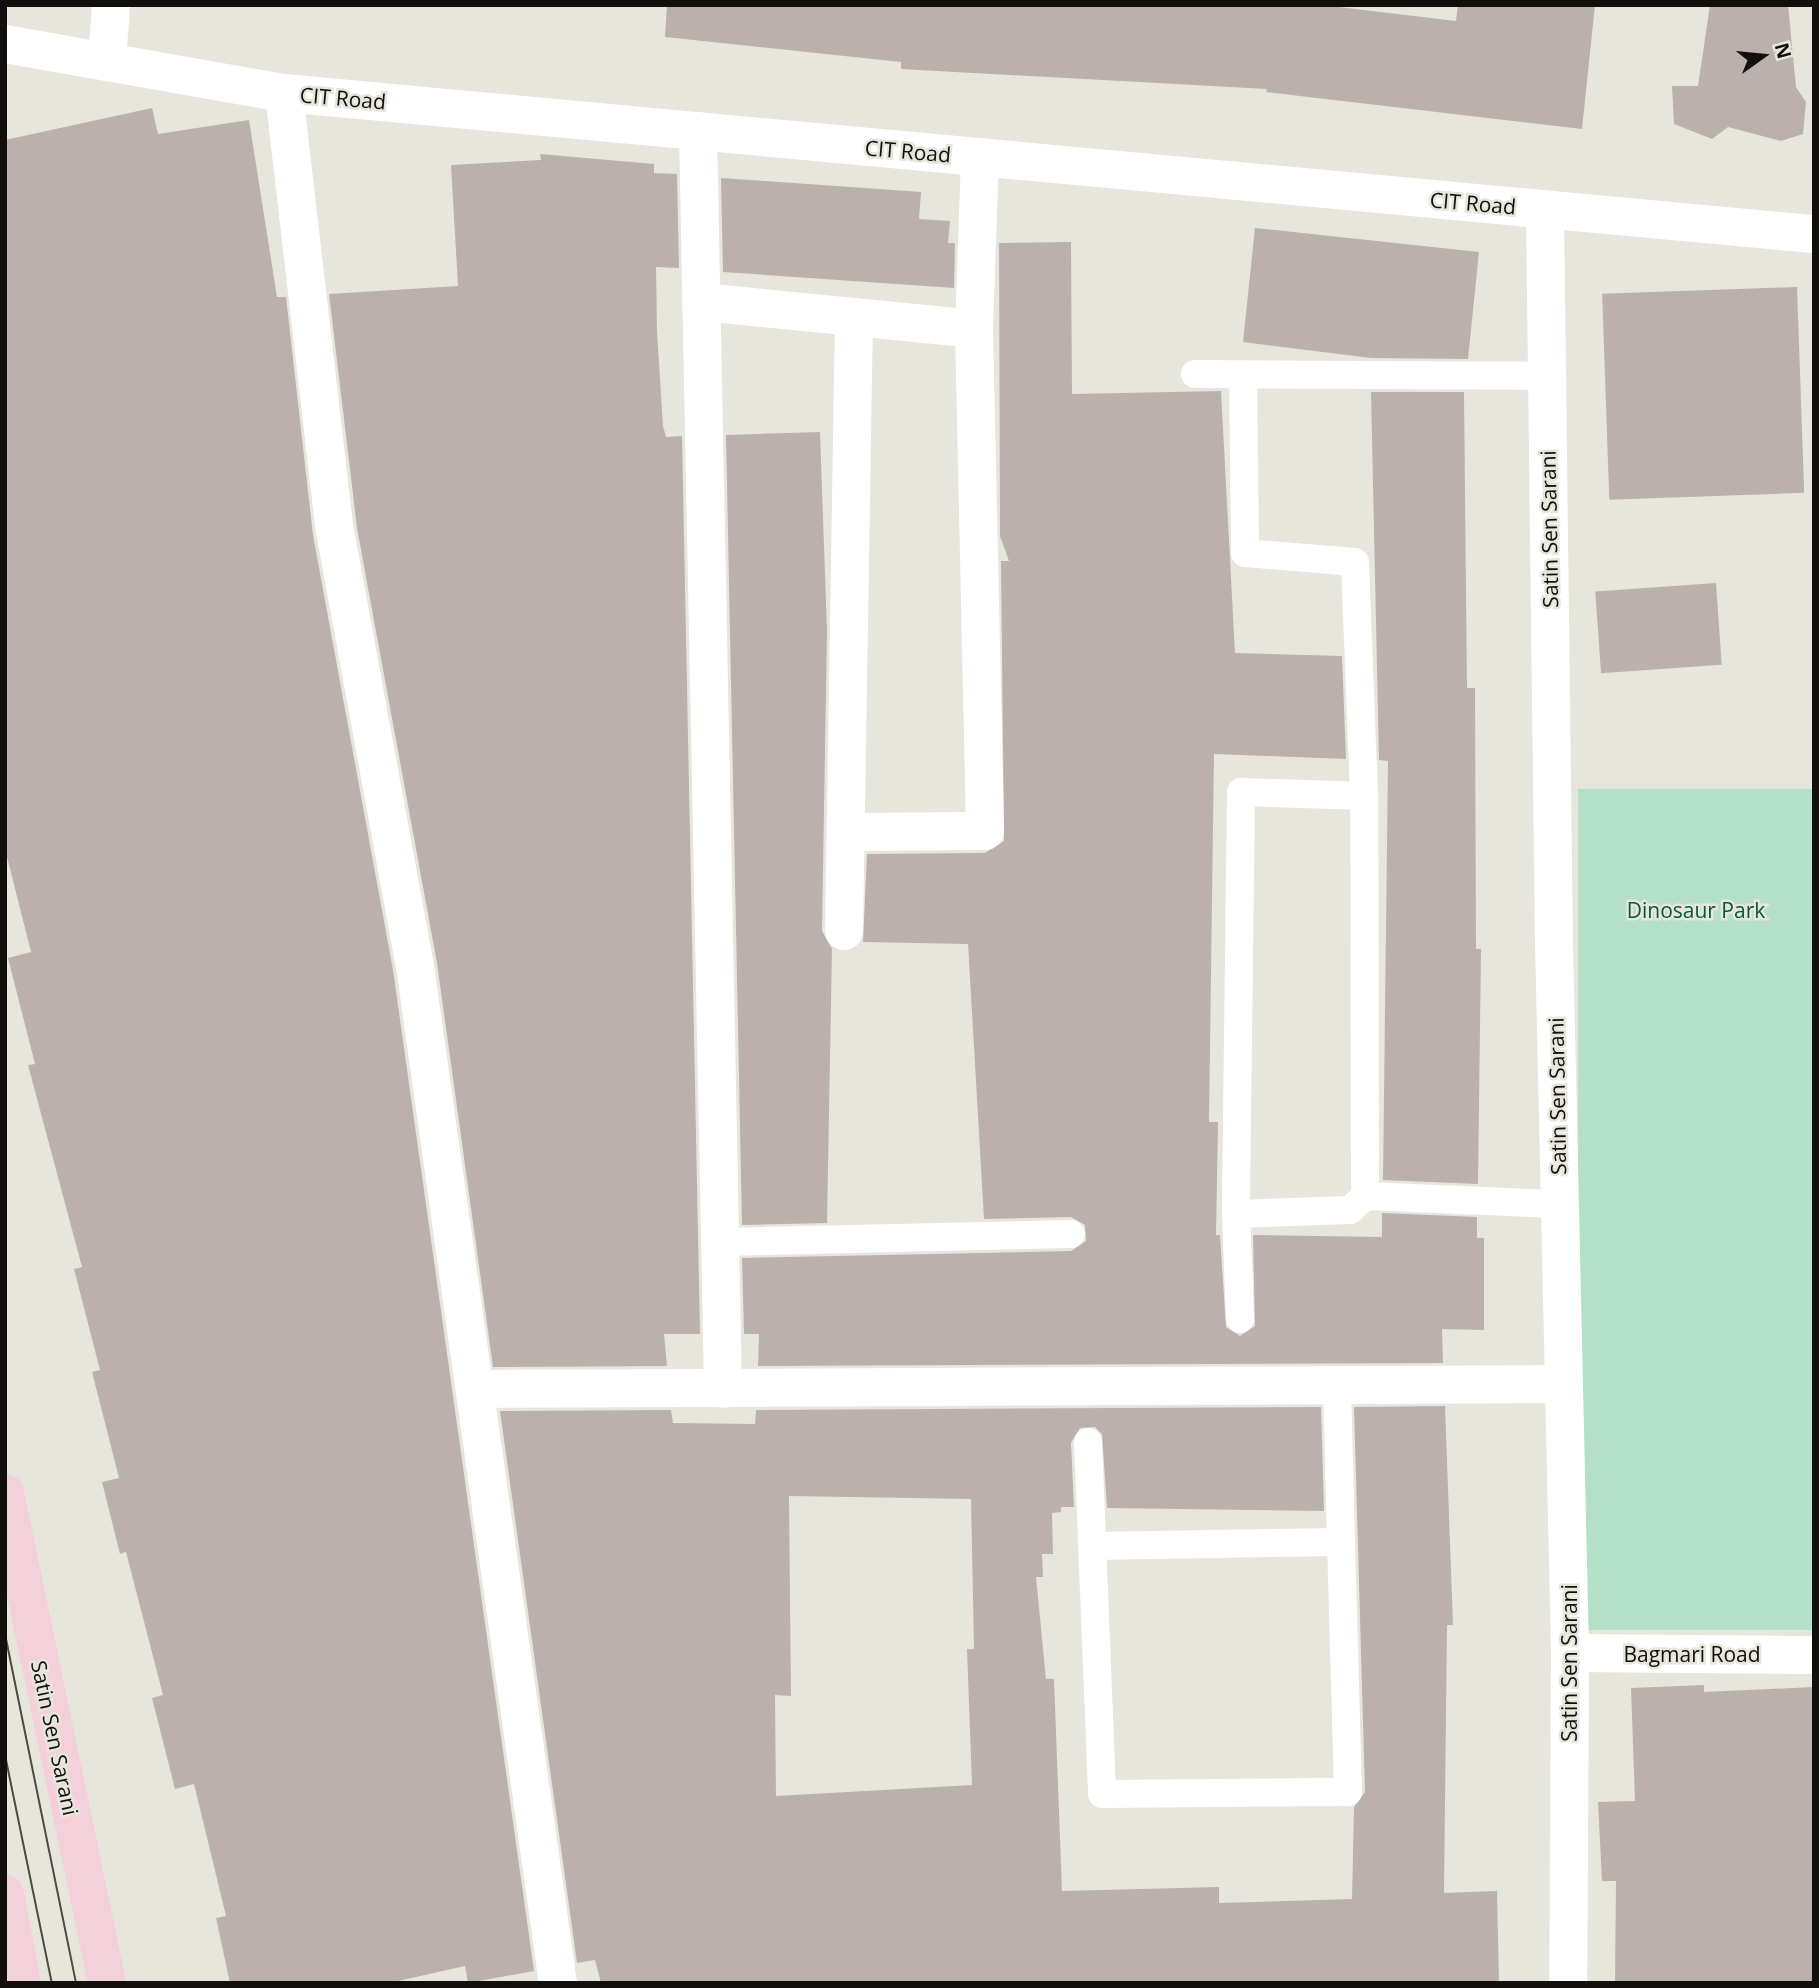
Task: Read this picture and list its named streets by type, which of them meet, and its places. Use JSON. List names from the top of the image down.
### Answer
{
  "streets": {
    "main road": ["Satin Sen Sarani"],
    "street": ["CIT Road", "Bagmari Road"]
  },
  "crossings": [
    ["CIT Road", "Satin Sen Sarani"],
    ["Satin Sen Sarani", "Bagmari Road"]
  ],
  "parks": ["Dinosaur Park"],
  "north": "right"
}
